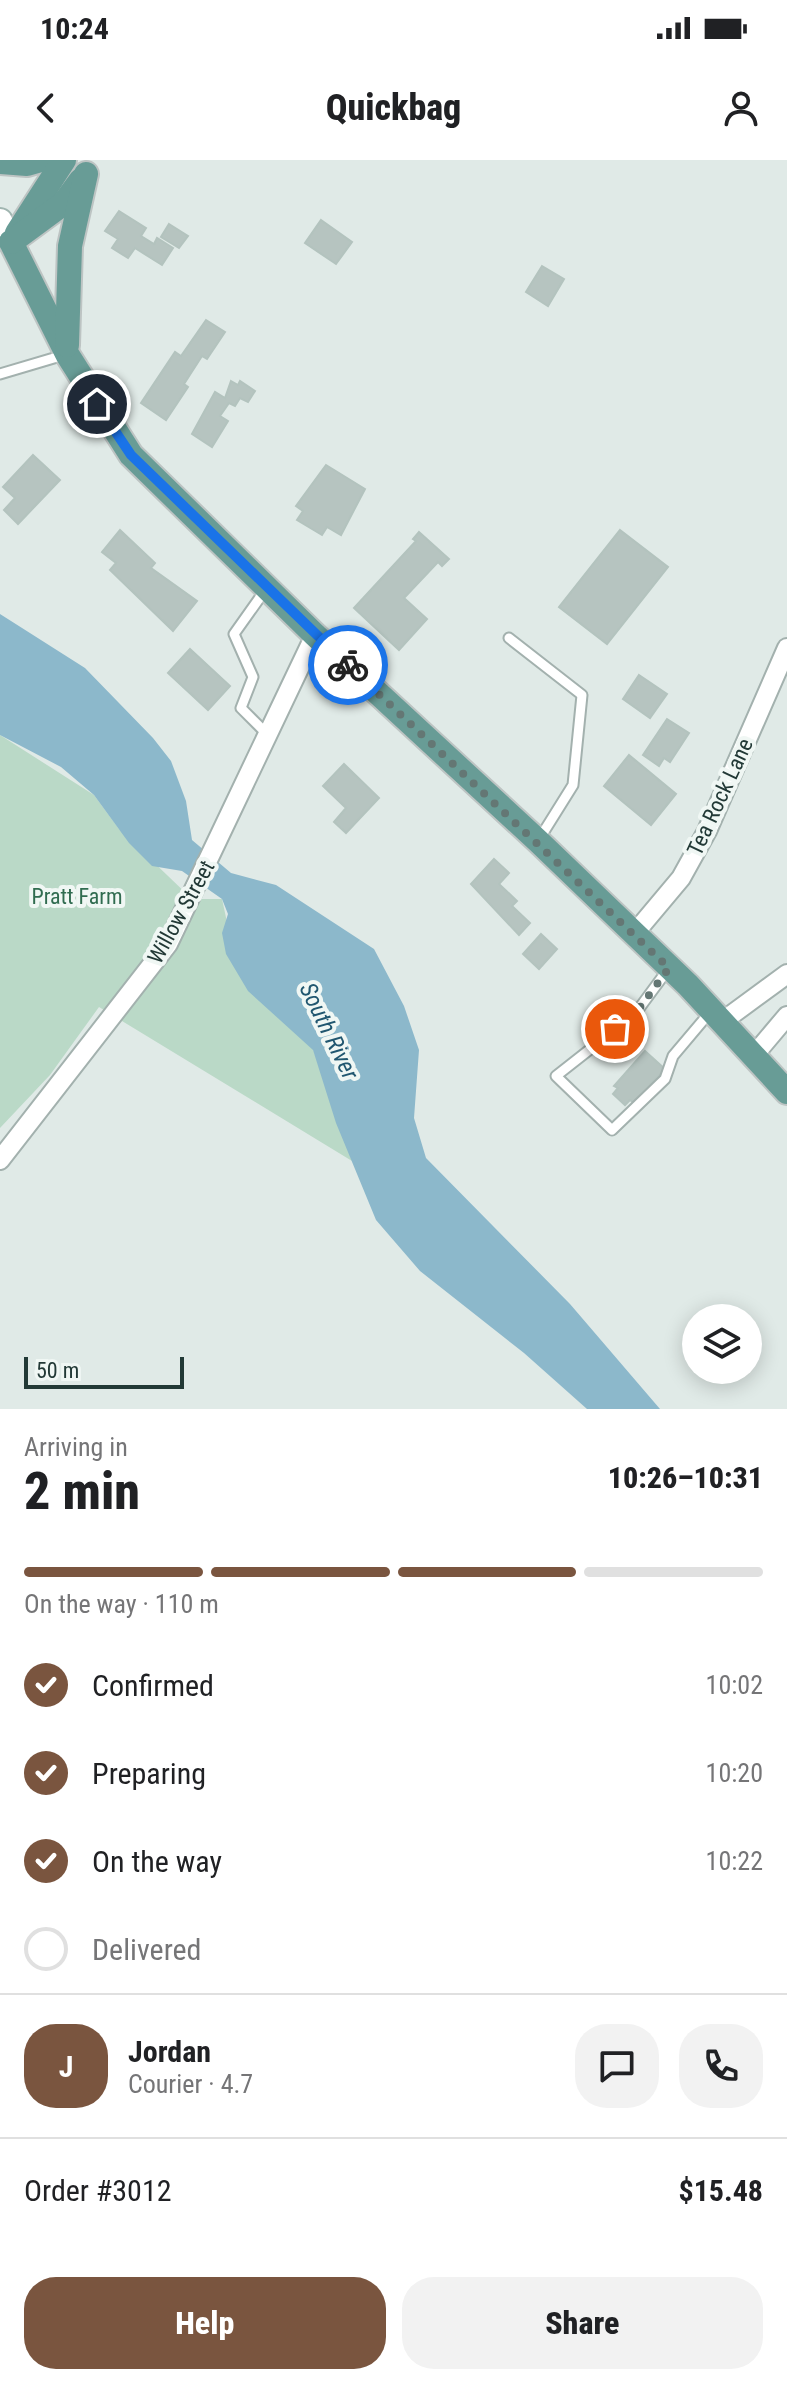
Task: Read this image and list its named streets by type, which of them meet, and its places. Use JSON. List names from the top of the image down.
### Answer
{
  "streets": {
    "street": ["Tea Rock Lane", "Willow Street"]
  },
  "water": ["South River"],
  "parks": ["Pratt Farm"],
  "scale_bar": "50 m",
  "page": {
    "status": "10:24",
    "header": "Quickbag",
    "scale": "50 m",
    "heading": ["2 min", "Arriving in", "10:26–10:31"],
    "panel": [
      "Jordan",
      "Courier · 4.7",
      "Order #3012",
      "$15.48"
    ],
    "bar": "On the way · 110 m",
    "list": [
      ["Confirmed", "10:02"],
      ["Preparing", "10:20"],
      ["On the way", "10:22"],
      "Delivered"
    ],
    "round": "J",
    "buttons": ["Help", "Share"]
  }
}
